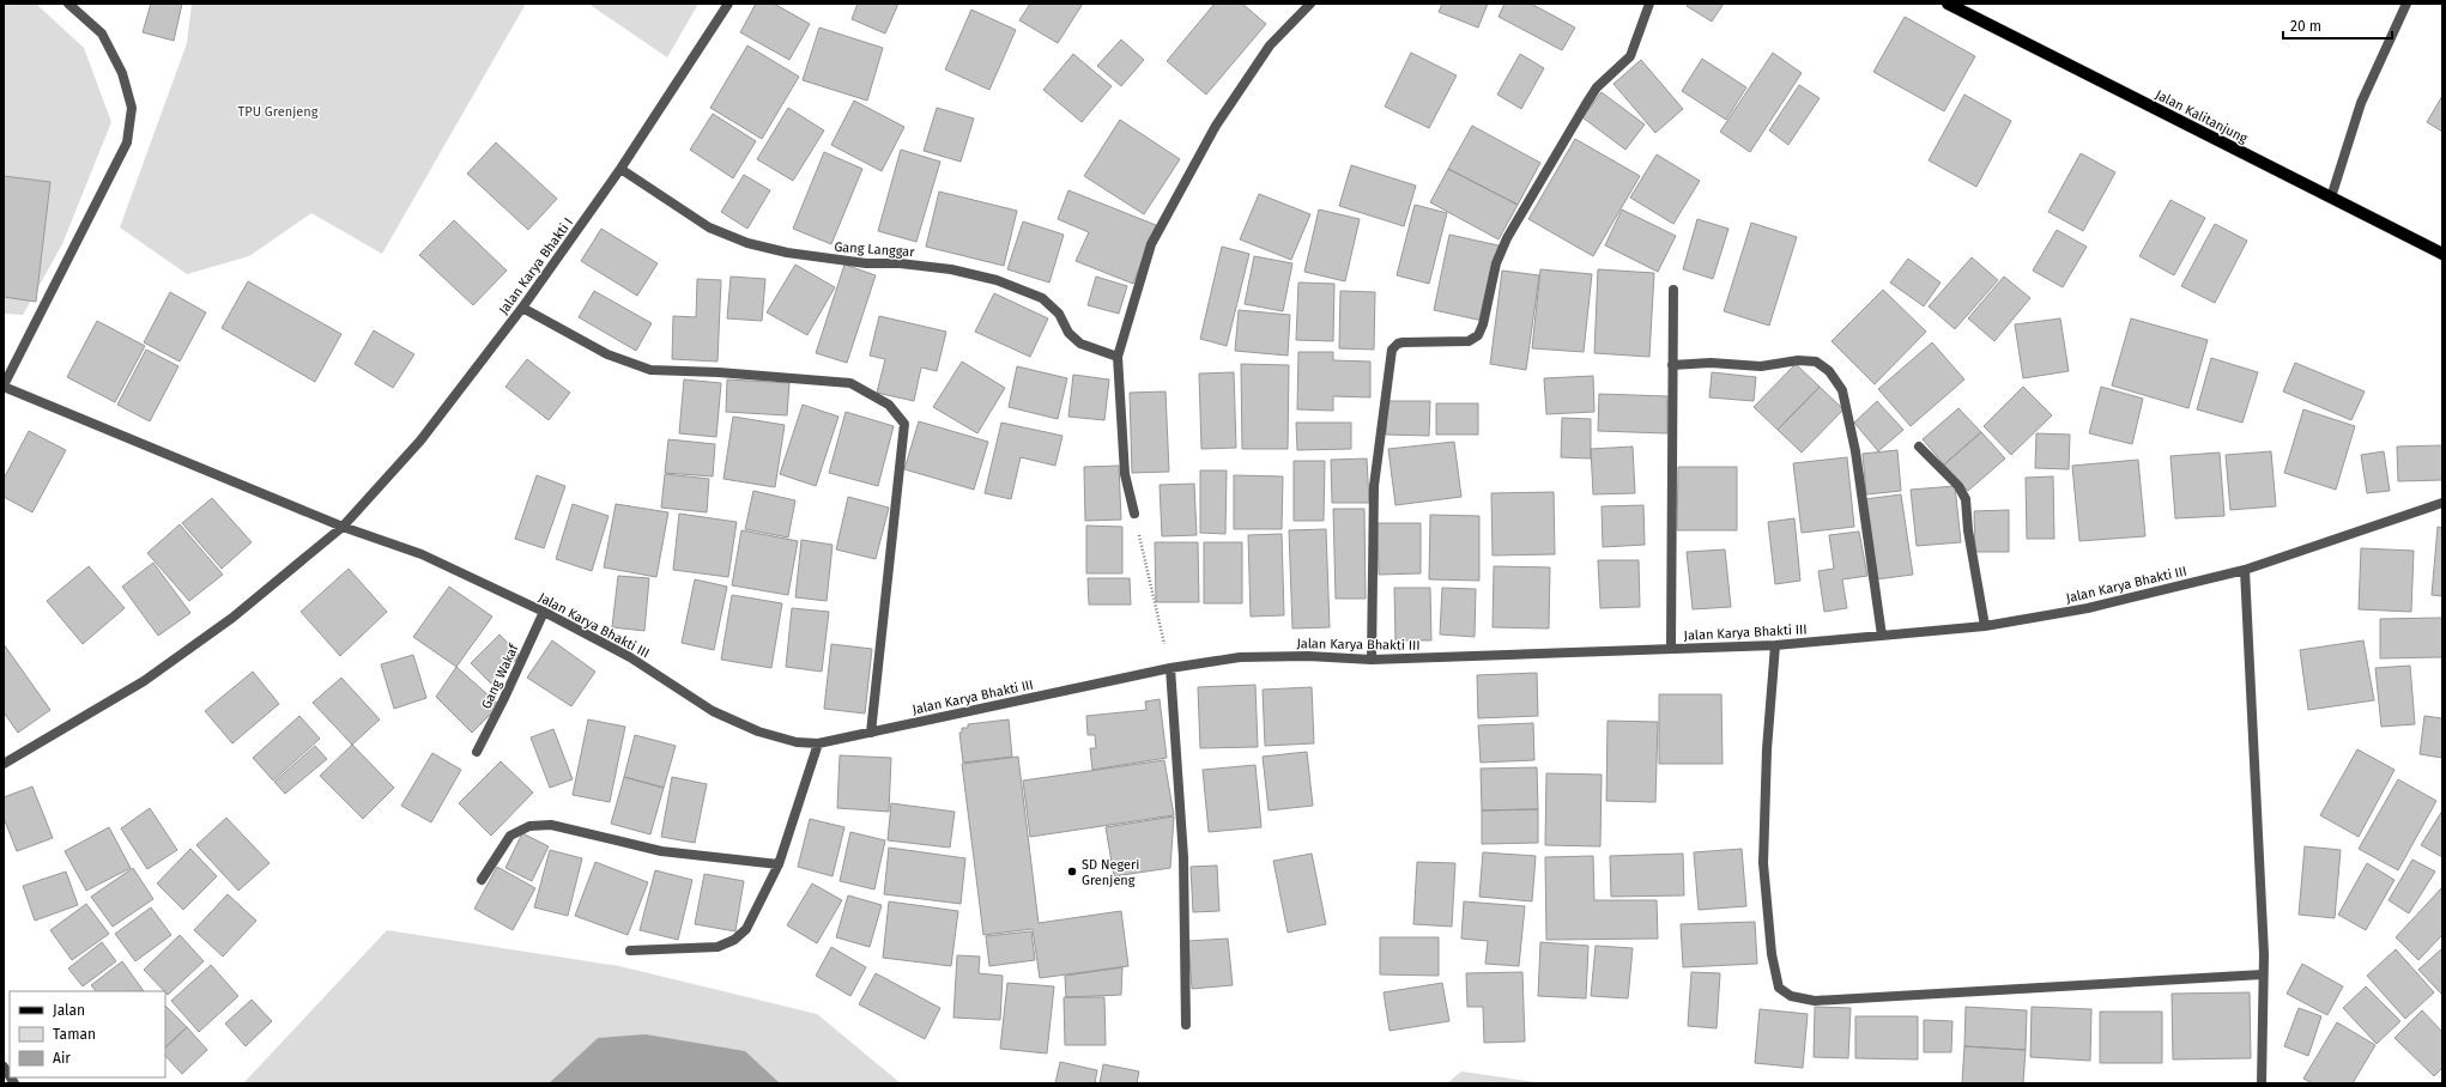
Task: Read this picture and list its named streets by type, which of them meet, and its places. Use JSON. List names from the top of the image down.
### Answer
{
  "streets": {
    "main road": ["Jalan Kalitanjung"],
    "street": [
      "Gang Langgar",
      "Jalan Karya Bhakti I",
      "Jalan Karya Bhakti III",
      "Gang Wakaf"
    ]
  },
  "crossings": [
    ["Gang Langgar", "Jalan Karya Bhakti I"],
    ["Jalan Karya Bhakti I", "Jalan Karya Bhakti III"],
    ["Jalan Karya Bhakti III", "Gang Wakaf"]
  ],
  "parks": ["TPU Grenjeng"],
  "places": ["SD Negeri Grenjeng"],
  "legend": ["Jalan", "Taman", "Air"],
  "scale_bar": "20 m"
}
